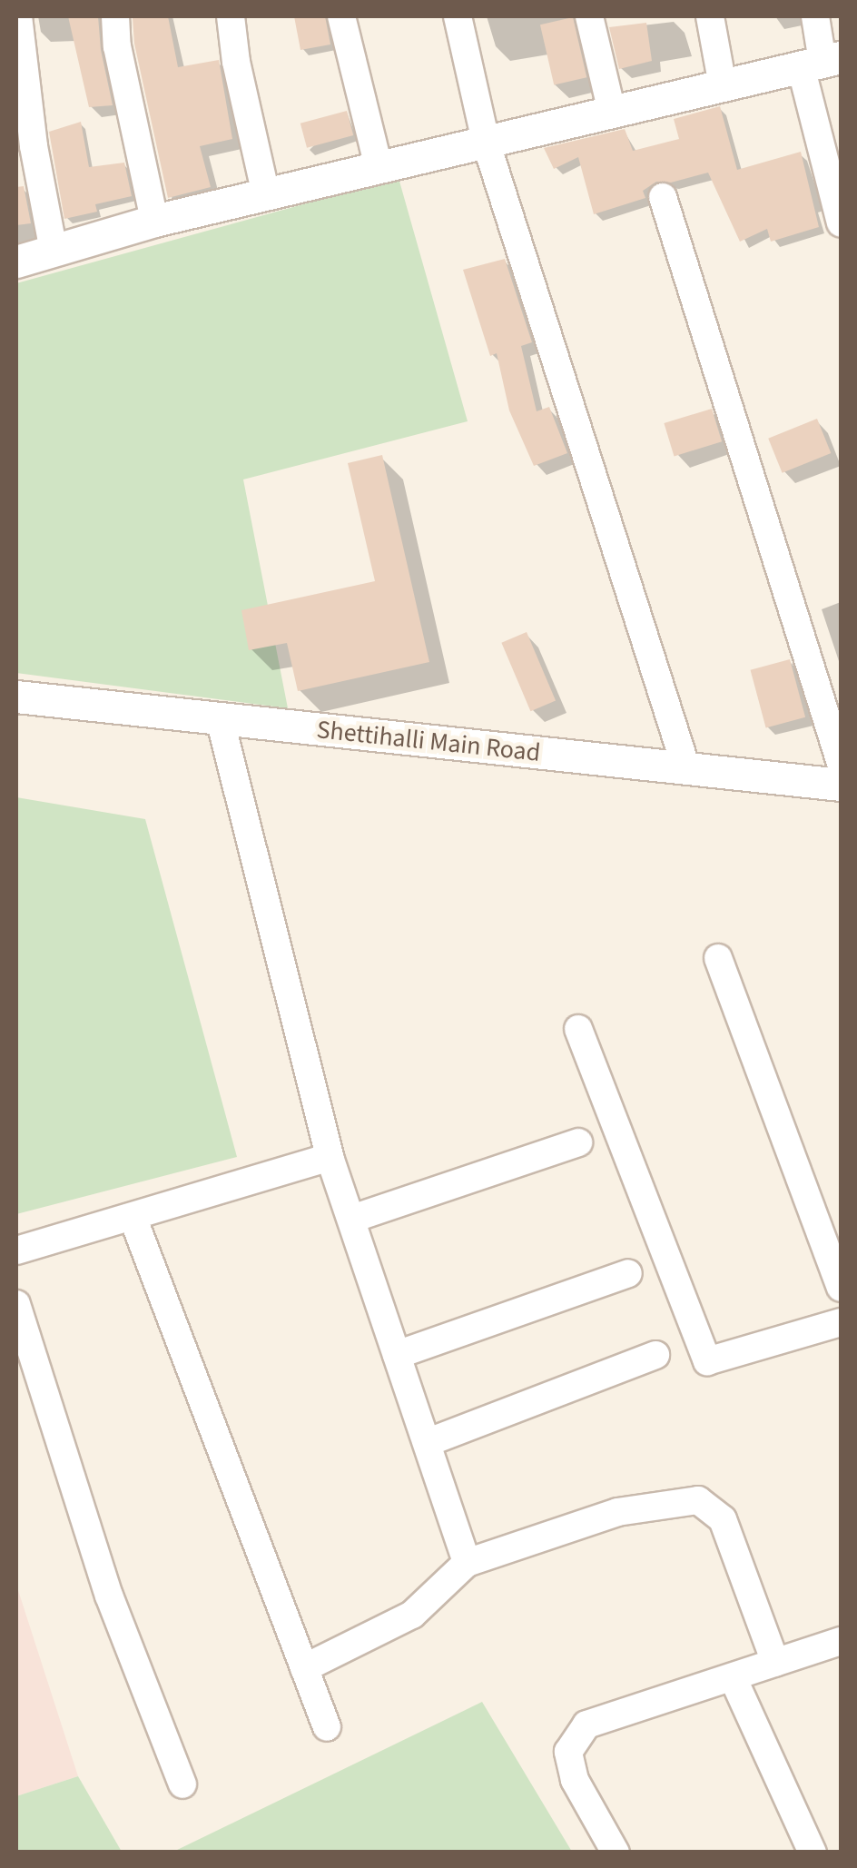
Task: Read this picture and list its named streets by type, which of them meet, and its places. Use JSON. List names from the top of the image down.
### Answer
{
  "streets": {
    "street": ["Shettihalli Main Road"]
  }
}
